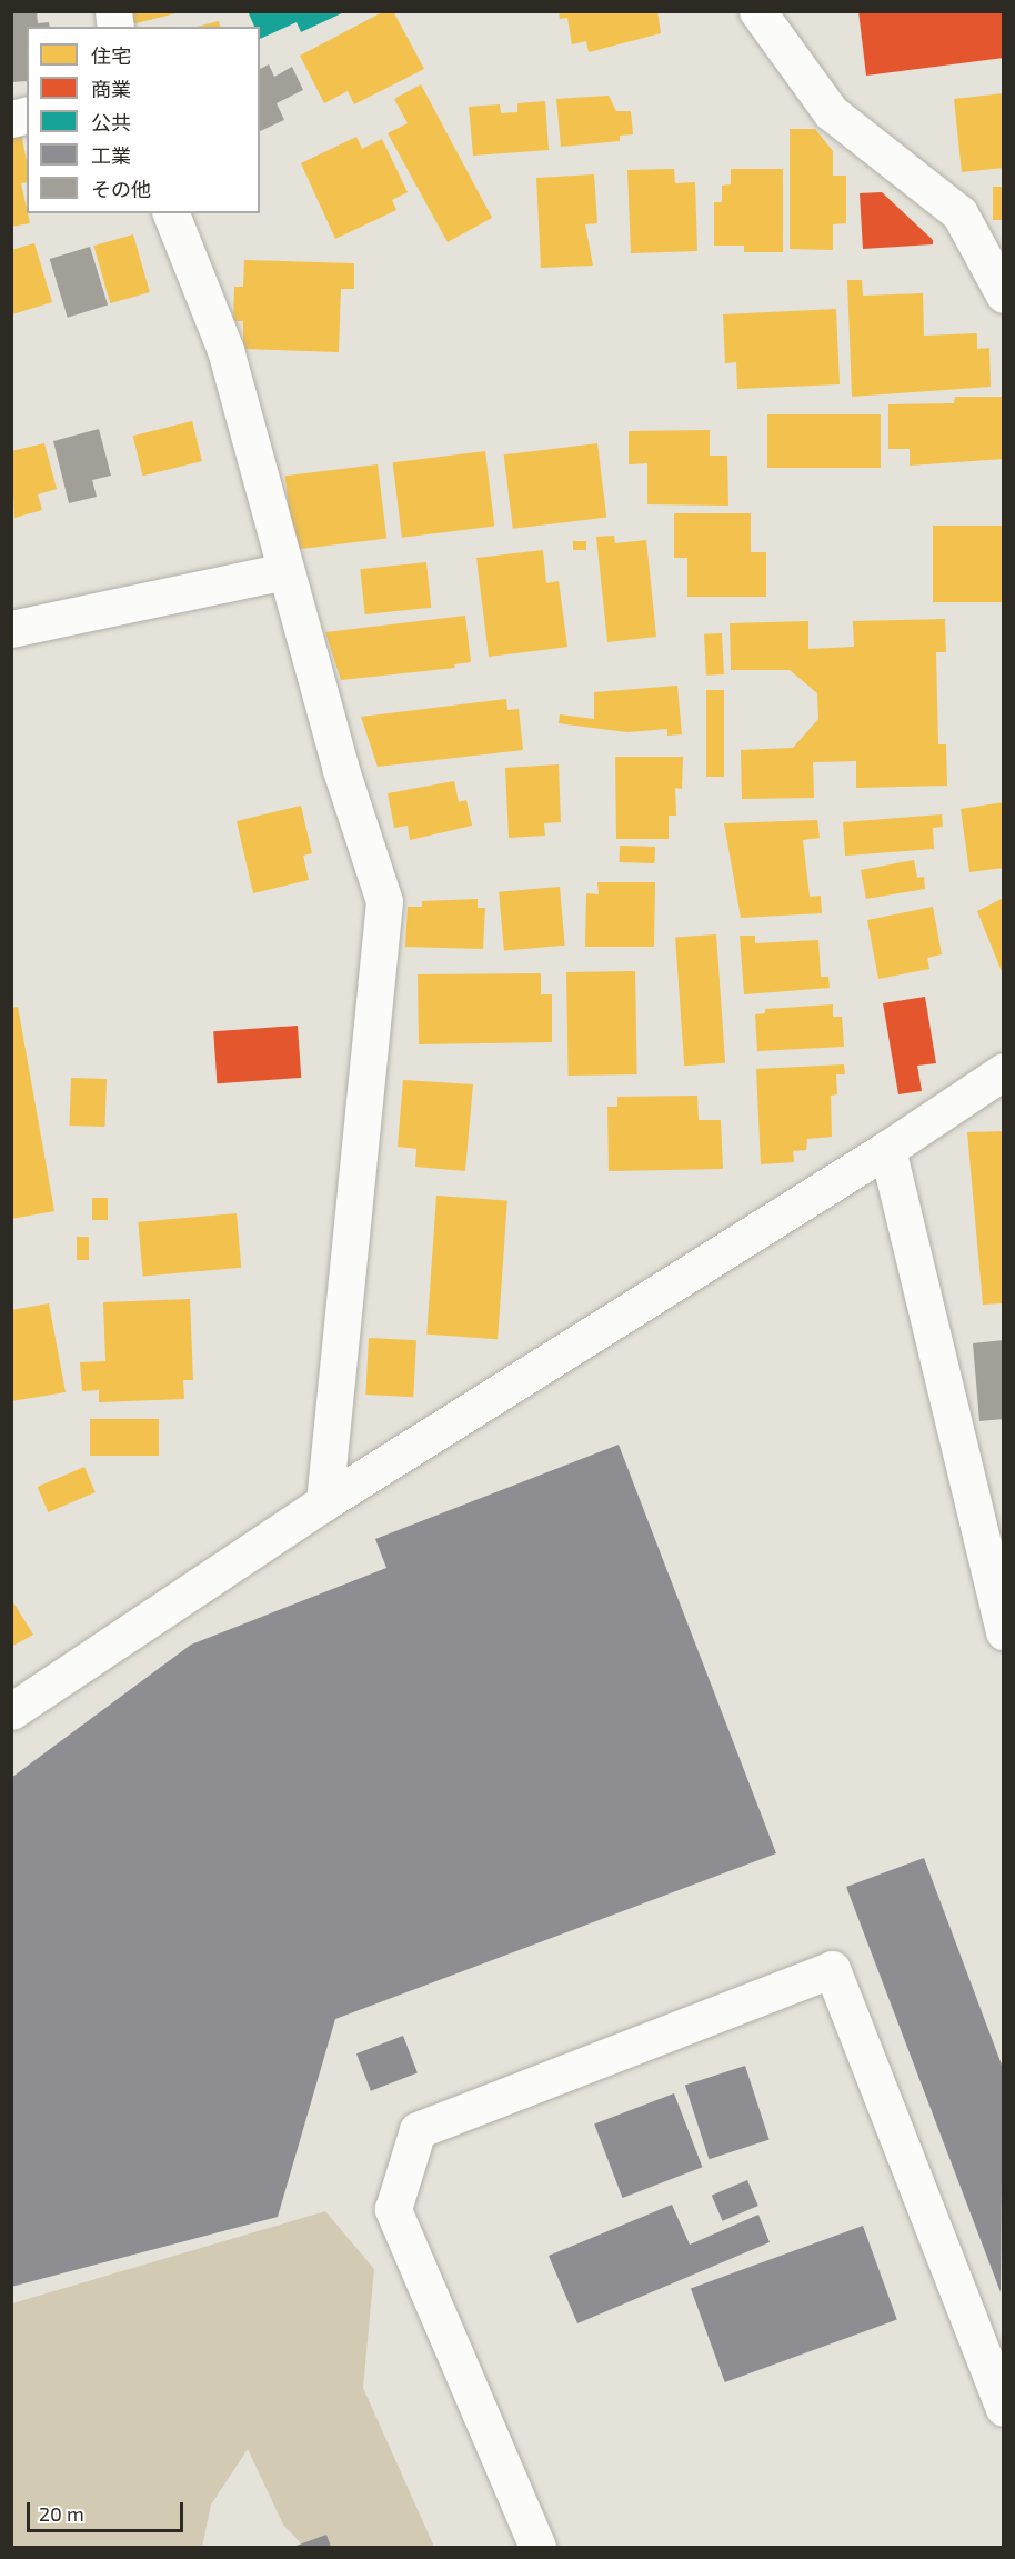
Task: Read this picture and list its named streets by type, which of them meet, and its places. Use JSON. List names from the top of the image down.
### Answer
{
  "legend": [
    "住宅",
    "商業",
    "公共",
    "工業",
    "その他"
  ],
  "scale_bar": "20 m"
}
